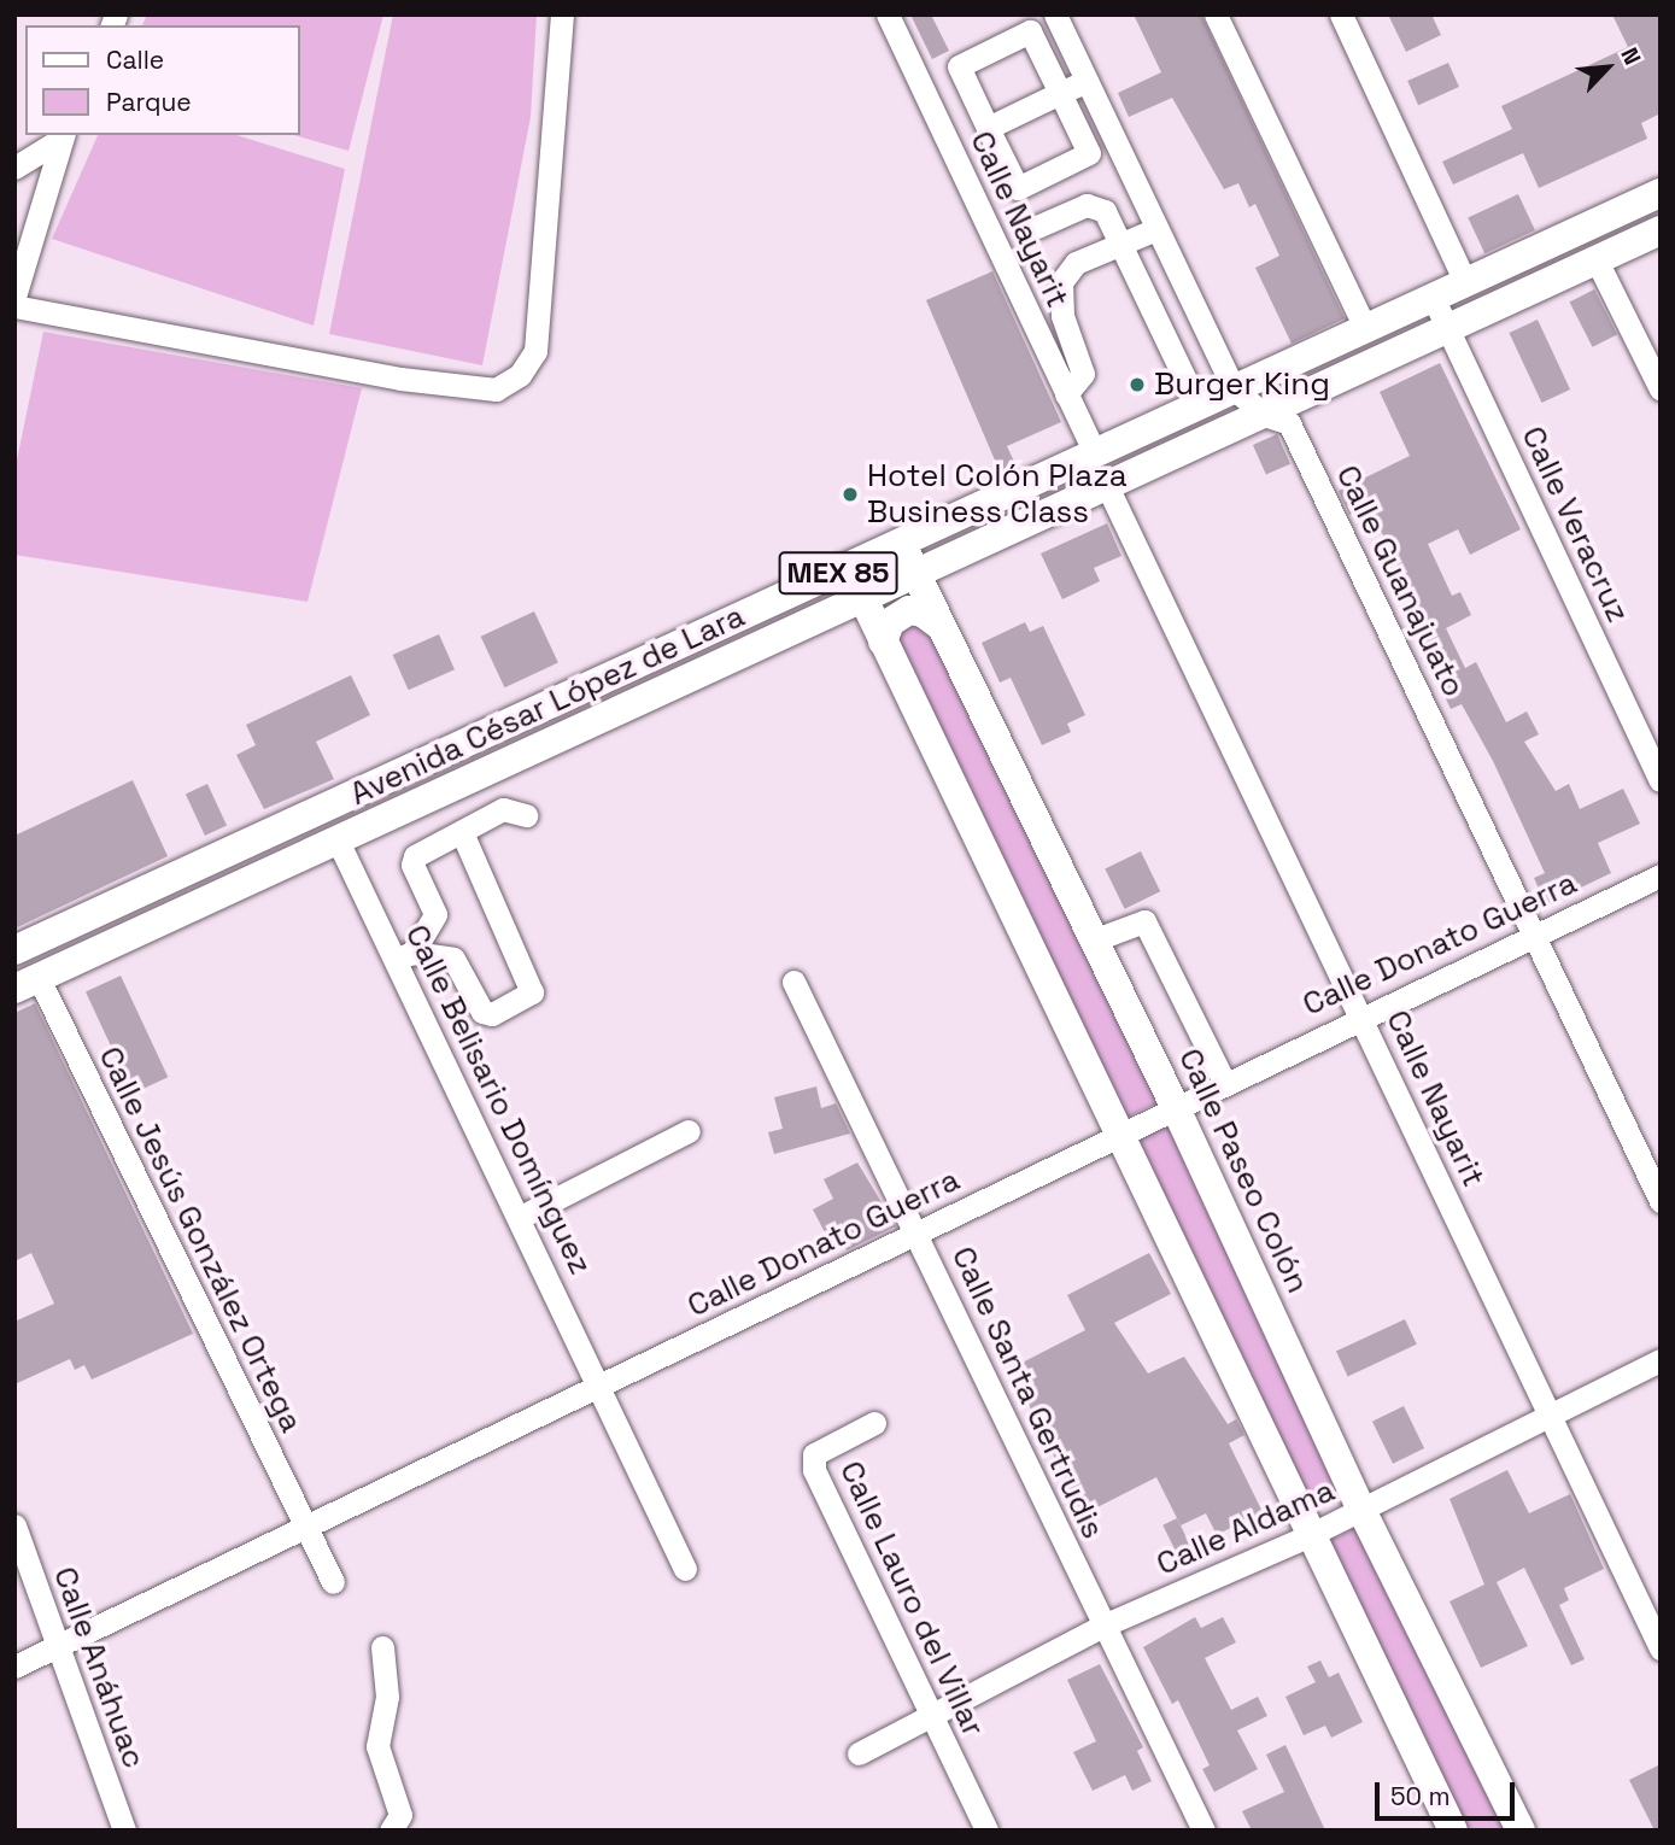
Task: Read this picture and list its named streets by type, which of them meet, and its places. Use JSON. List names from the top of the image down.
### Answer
{
  "streets": {
    "main road": ["MEX 85", "Avenida César López de Lara", "Calle Paseo Colón"],
    "street": [
      "Calle Nayarit",
      "Calle Veracruz",
      "Calle Guanajuato",
      "Calle Donato Guerra",
      "Calle Belisario Domínguez",
      "Calle Jesús González Ortega",
      "Calle Santa Gertrudis",
      "Calle Aldama",
      "Calle Lauro del Villar",
      "Calle Anáhuac"
    ]
  },
  "crossings": [
    ["Calle Nayarit", "Avenida César López de Lara"],
    ["Calle Nayarit", "Calle Donato Guerra"],
    ["Calle Nayarit", "Calle Aldama"],
    ["Calle Veracruz", "Avenida César López de Lara"],
    ["Calle Guanajuato", "Avenida César López de Lara"],
    ["Calle Guanajuato", "Calle Donato Guerra"],
    ["Avenida César López de Lara", "Calle Belisario Domínguez"],
    ["Avenida César López de Lara", "Calle Paseo Colón"],
    ["Avenida César López de Lara", "Calle Jesús González Ortega"],
    ["Calle Donato Guerra", "Calle Belisario Domínguez"],
    ["Calle Donato Guerra", "Calle Paseo Colón"],
    ["Calle Donato Guerra", "Calle Jesús González Ortega"],
    ["Calle Donato Guerra", "Calle Santa Gertrudis"],
    ["Calle Donato Guerra", "Calle Anáhuac"],
    ["Calle Paseo Colón", "Calle Aldama"],
    ["Calle Santa Gertrudis", "Calle Aldama"],
    ["Calle Aldama", "Calle Lauro del Villar"]
  ],
  "places": ["Burger King", "Hotel Colón Plaza Business Class"],
  "legend": ["Calle", "Parque"],
  "scale_bar": "50 m",
  "north": "top right"
}
